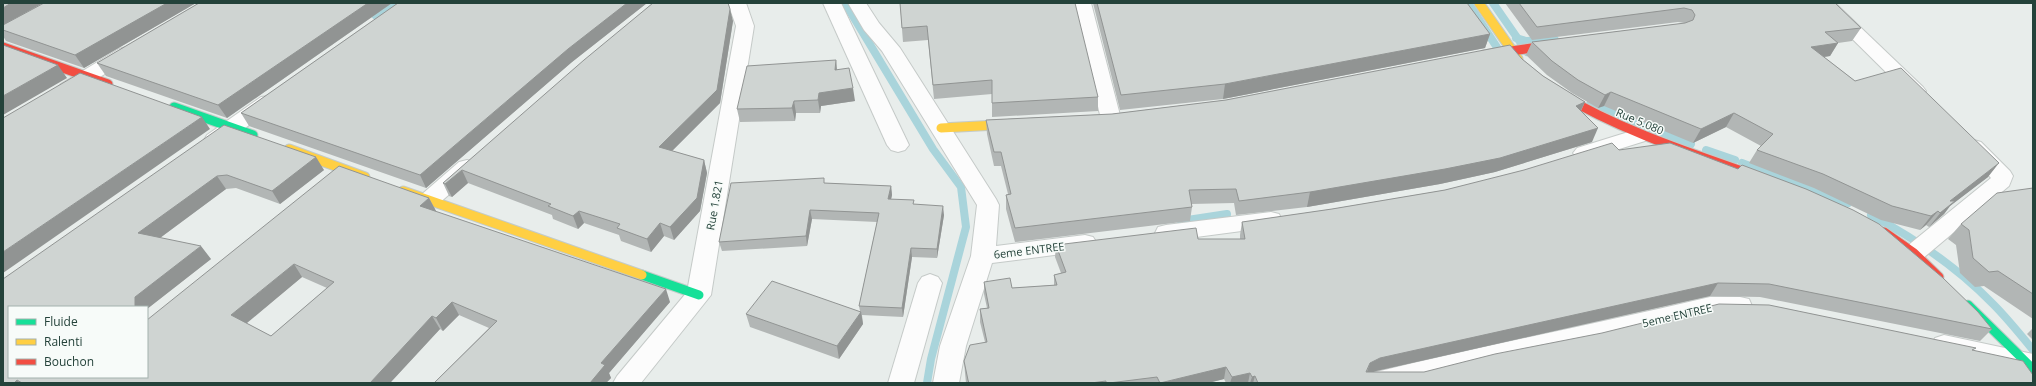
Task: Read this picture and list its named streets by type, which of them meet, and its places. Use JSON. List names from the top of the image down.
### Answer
{
  "streets": {
    "street": [
      "Rue 5.080",
      "Rue 1.821",
      "6eme ENTREE",
      "5eme ENTREE"
    ]
  },
  "legend": ["Fluide", "Ralenti", "Bouchon"]
}
